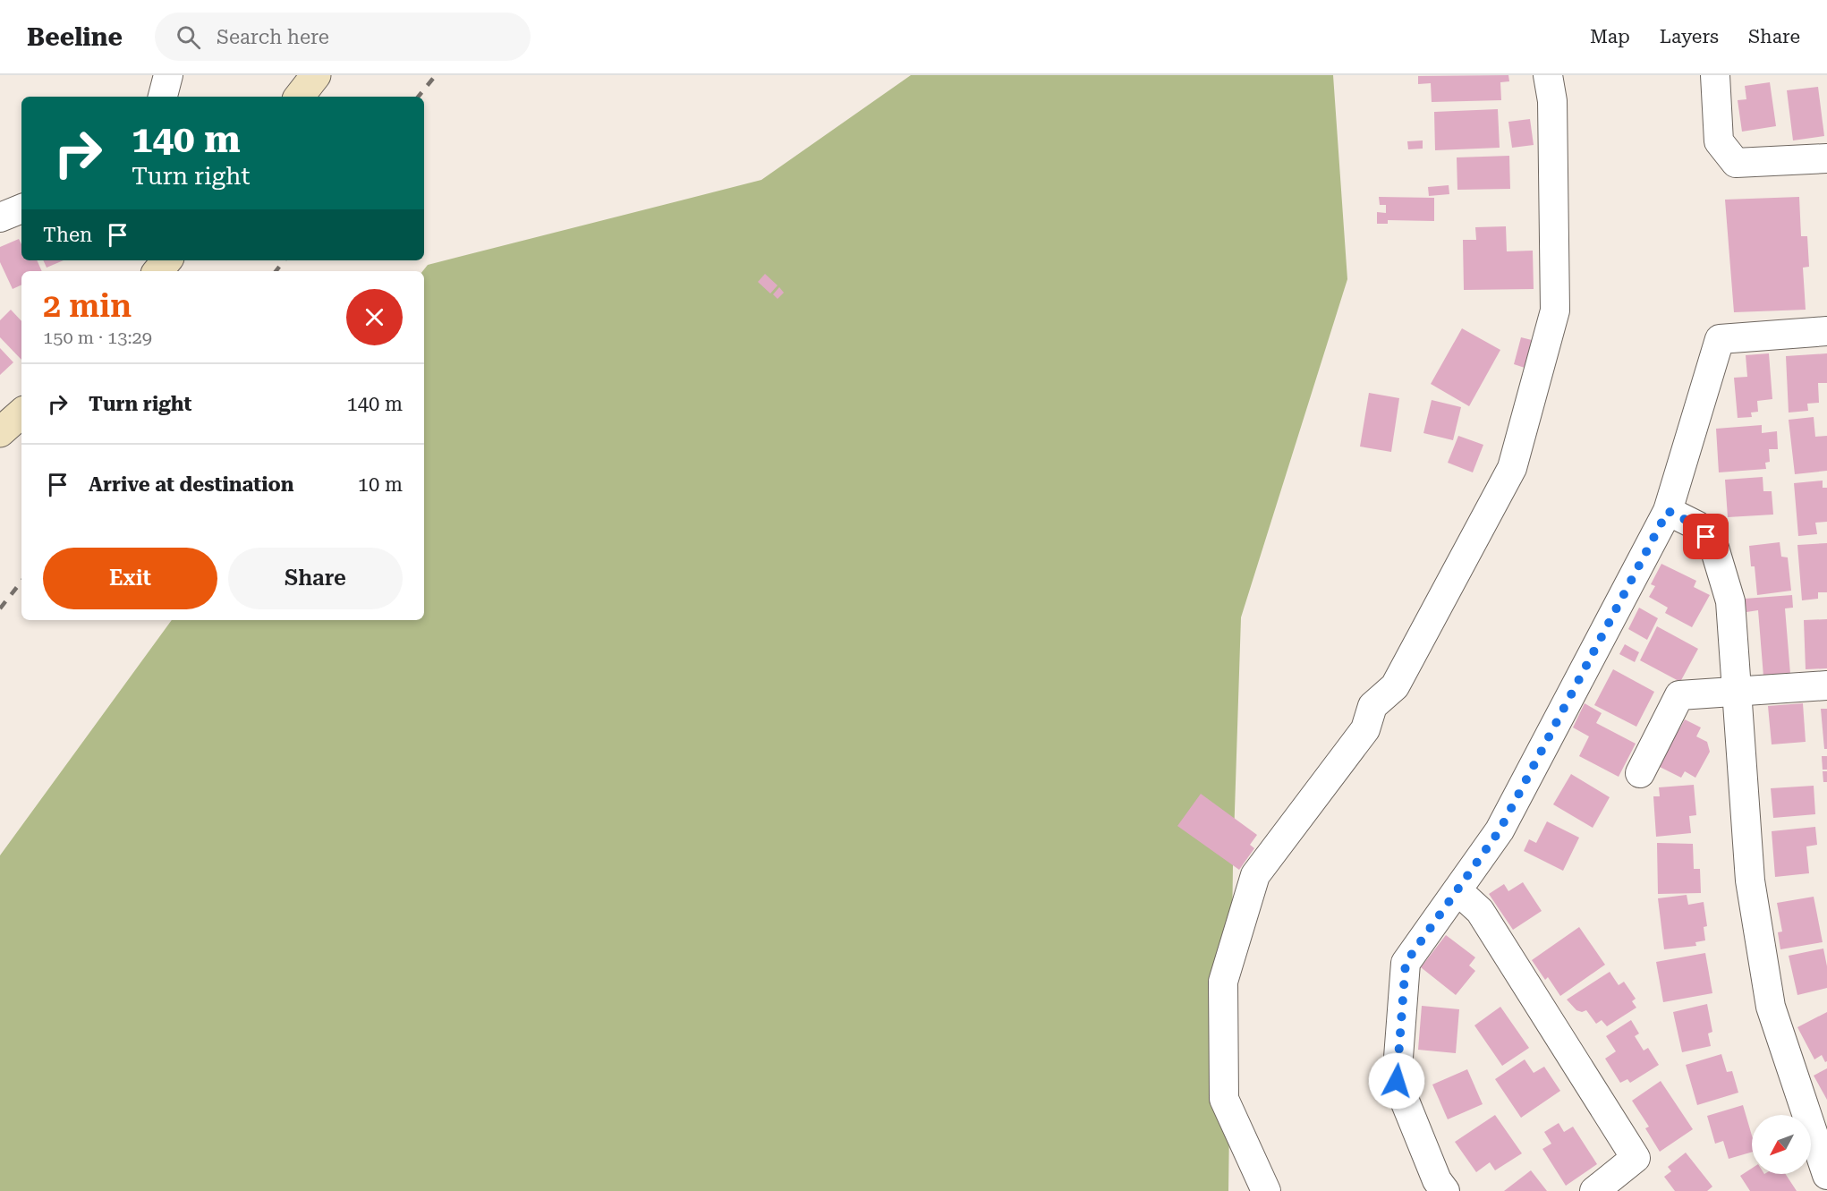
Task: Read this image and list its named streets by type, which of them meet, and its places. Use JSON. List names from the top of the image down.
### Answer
{
  "north": "bottom left",
  "page": {
    "header": "Beeline",
    "search": "Search here",
    "nav": ["Map", "Layers", "Share"],
    "turn": ["140 m", "Turn right"],
    "then": "Then",
    "heading": ["2 min", "150 m · 13:29"],
    "list": [
      {
        "name": "Turn right",
        "value": "140 m"
      },
      {
        "name": "Arrive at destination",
        "value": "10 m"
      }
    ],
    "buttons": ["Exit", "Share"]
  }
}
